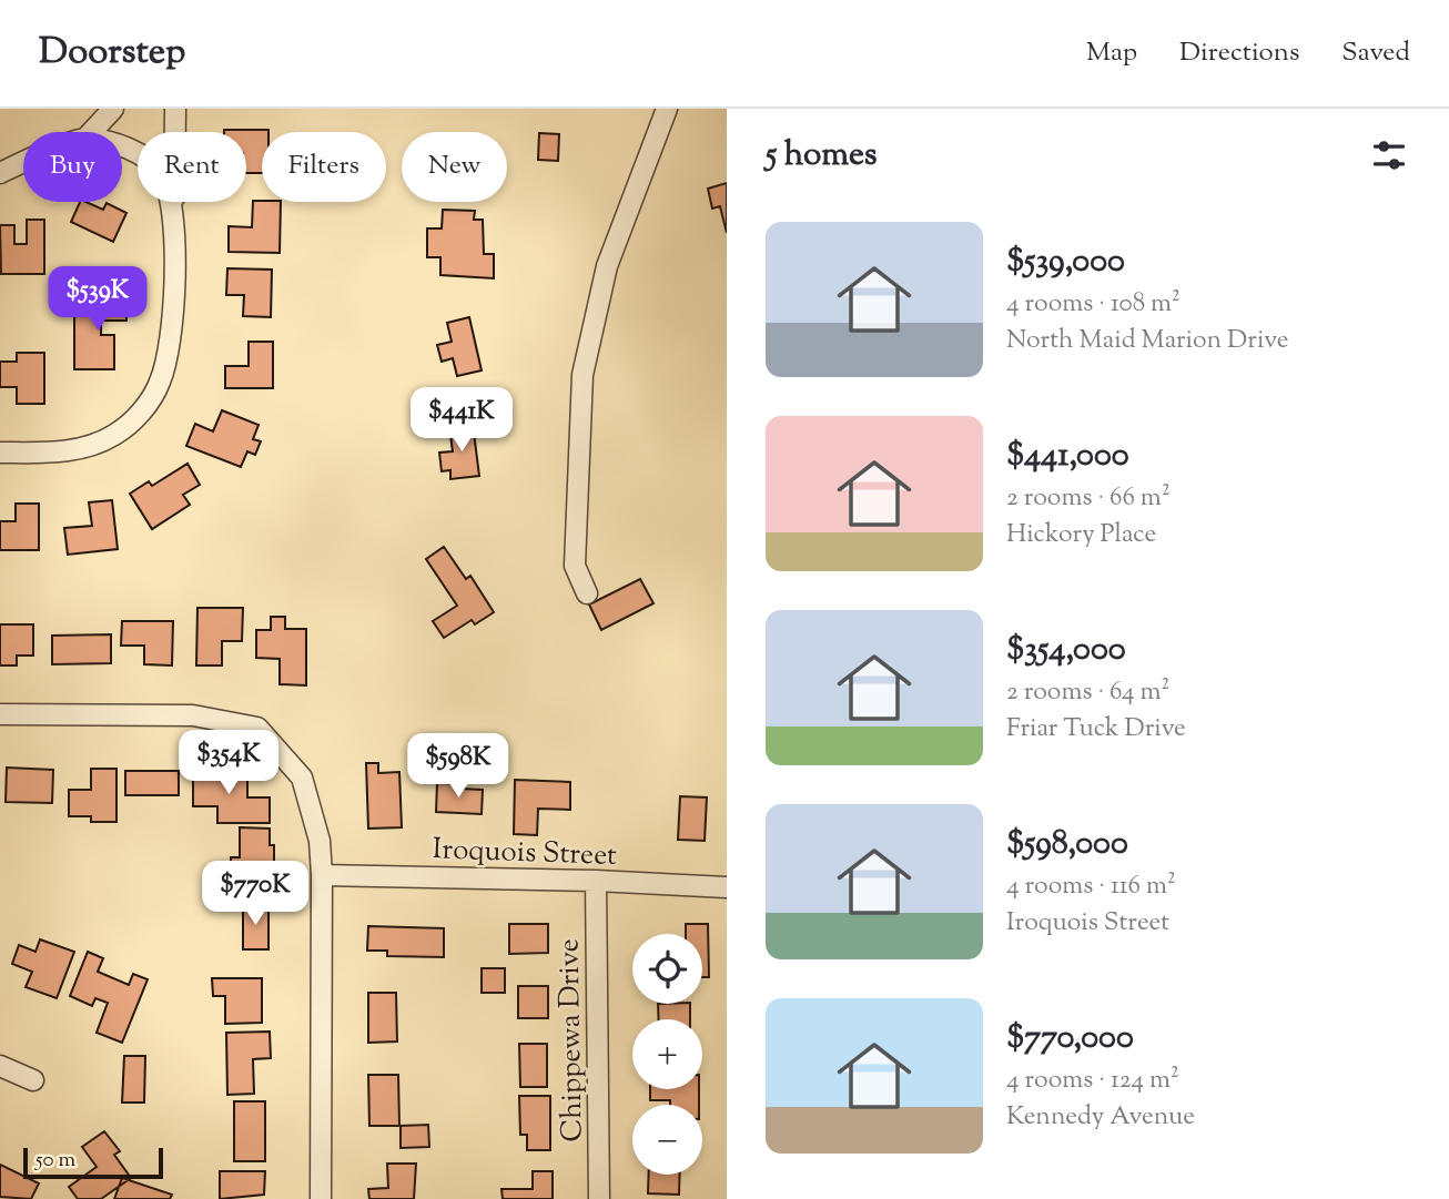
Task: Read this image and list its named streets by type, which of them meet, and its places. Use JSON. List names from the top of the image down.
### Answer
{
  "streets": {
    "street": ["Iroquois Street", "Chippewa Drive"]
  },
  "crossings": [
    ["Iroquois Street", "Chippewa Drive"]
  ],
  "scale_bar": "50 m",
  "page": {
    "header": "Doorstep",
    "nav": ["Map", "Directions", "Saved"],
    "heading": "5 homes",
    "chip": [
      "Buy",
      "Rent",
      "Filters",
      "New"
    ],
    "list": [
      {
        "name": "$539,000",
        "note": "4 rooms · 108 m² · North Maid Marion Drive"
      },
      {
        "name": "$441,000",
        "note": "2 rooms · 66 m² · Hickory Place"
      },
      {
        "name": "$354,000",
        "note": "2 rooms · 64 m² · Friar Tuck Drive"
      },
      {
        "name": "$598,000",
        "note": "4 rooms · 116 m² · Iroquois Street"
      },
      {
        "name": "$770,000",
        "note": "4 rooms · 124 m² · Kennedy Avenue"
      }
    ],
    "price": [
      "$539K",
      "$441K",
      "$354K",
      "$598K",
      "$770K"
    ],
    "map_buttons": ["+", "−"],
    "scale": "50 m"
  }
}
